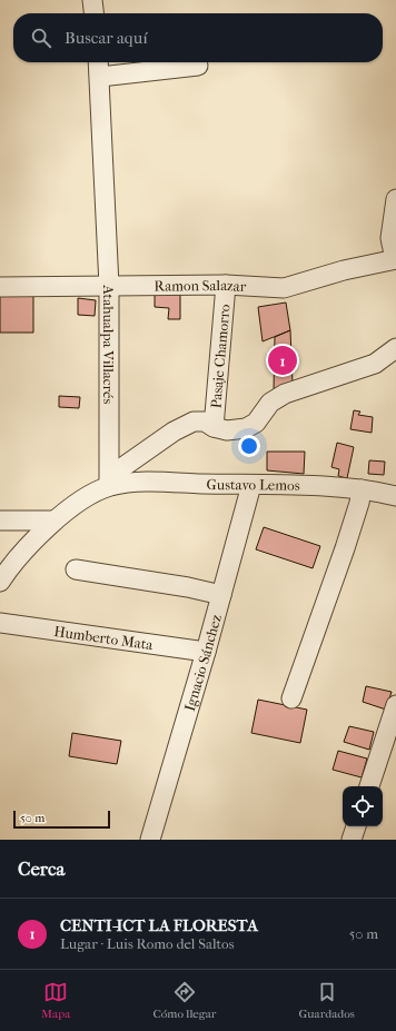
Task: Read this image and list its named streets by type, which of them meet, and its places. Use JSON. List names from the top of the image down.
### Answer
{
  "streets": {
    "street": [
      "Ramon Salazar",
      "Atahualpa Villacrés",
      "Pasaje Chamorro",
      "Gustavo Lemos",
      "Humberto Mata",
      "Ignacio Sánchez"
    ]
  },
  "crossings": [
    ["Ramon Salazar", "Atahualpa Villacrés"],
    ["Ramon Salazar", "Pasaje Chamorro"],
    ["Atahualpa Villacrés", "Gustavo Lemos"],
    ["Gustavo Lemos", "Ignacio Sánchez"],
    ["Humberto Mata", "Ignacio Sánchez"]
  ],
  "scale_bar": "50 m",
  "page": {
    "search": "Buscar aquí",
    "pins": "1",
    "scale": "50 m",
    "heading": "Cerca",
    "list": [
      {
        "mark": "1",
        "name": "CENTI-ICT LA FLORESTA",
        "note": "Lugar · Luis Romo del Saltos",
        "value": "50 m"
      }
    ],
    "nav": ["Mapa", "Cómo llegar", "Guardados"]
  }
}
